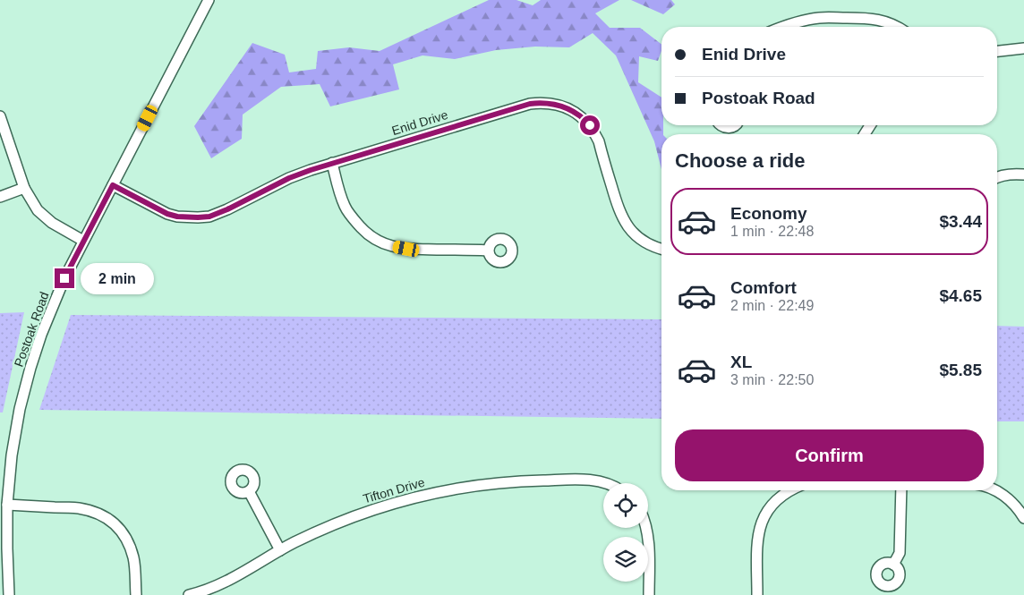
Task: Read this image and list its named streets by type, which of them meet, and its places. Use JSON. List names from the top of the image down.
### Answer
{
  "streets": {
    "street": ["Enid Drive", "Postoak Road", "Tifton Drive"]
  },
  "crossings": [
    ["Enid Drive", "Postoak Road"]
  ],
  "page": {
    "banner": ["Enid Drive", "Postoak Road"],
    "heading": "Choose a ride",
    "list": [
      {
        "name": "Economy",
        "note": "1 min · 22:48",
        "value": "$3.44"
      },
      {
        "name": "Comfort",
        "note": "2 min · 22:49",
        "value": "$4.65"
      },
      {
        "name": "XL",
        "note": "3 min · 22:50",
        "value": "$5.85"
      }
    ],
    "bubble": "2 min",
    "buttons": "Confirm"
  }
}
